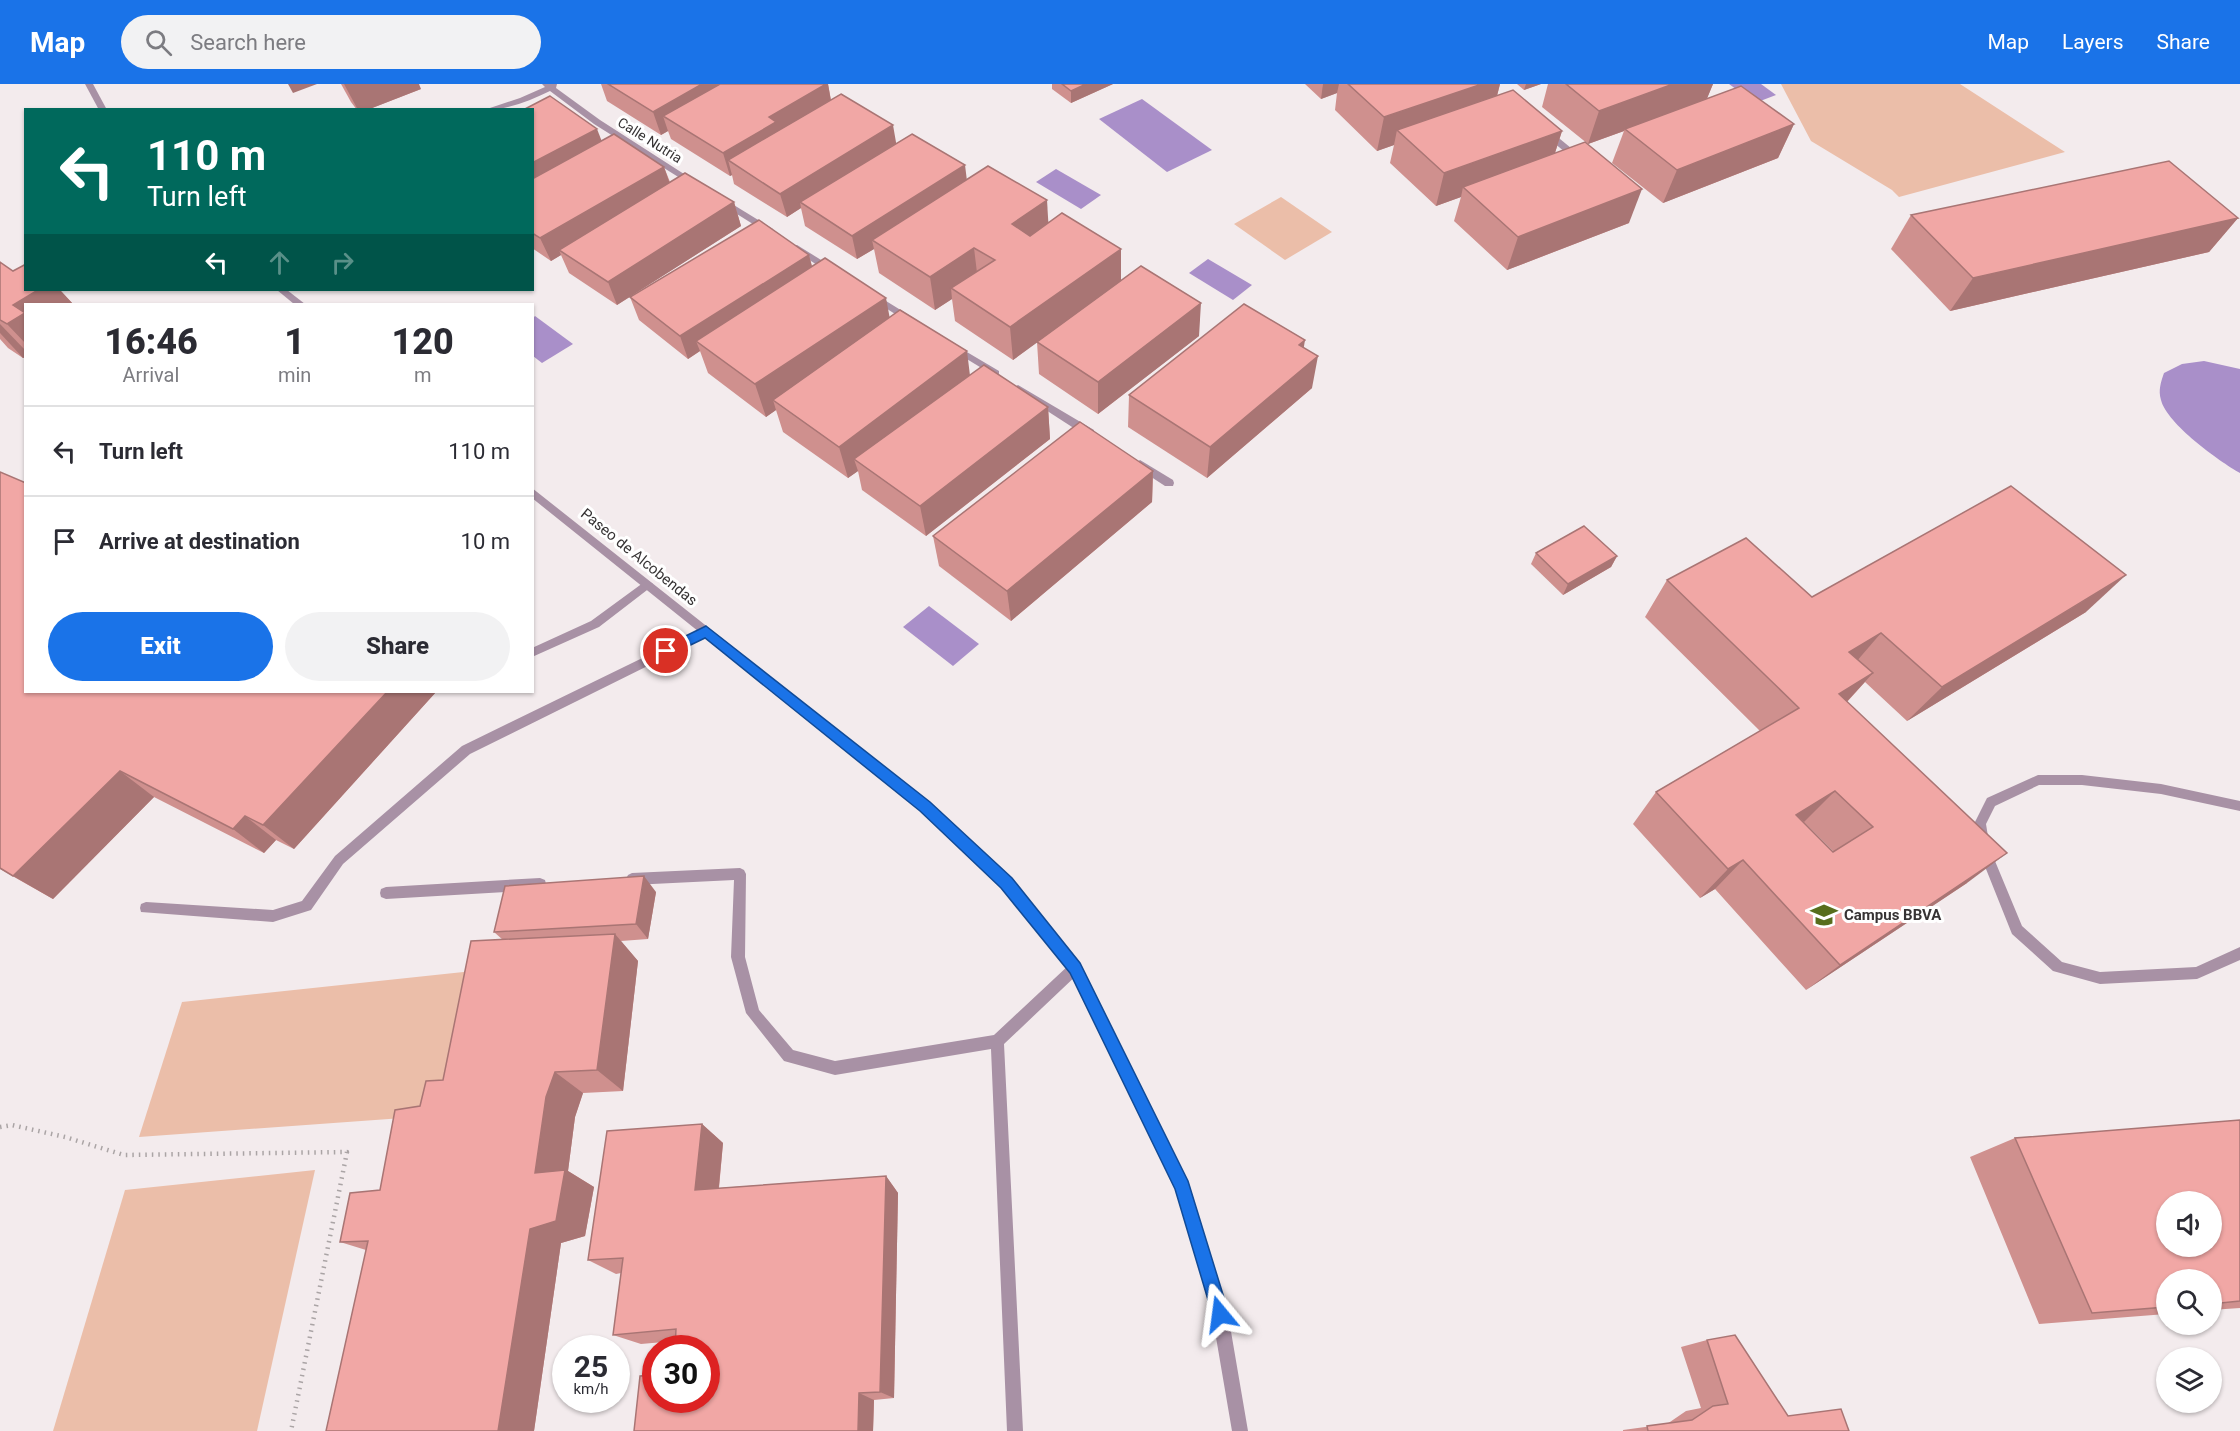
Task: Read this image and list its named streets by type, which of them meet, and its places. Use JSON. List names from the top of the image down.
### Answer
{
  "streets": {
    "street": ["Calle Nutria", "Paseo de Alcobendas"]
  },
  "places": {
    "school or university": ["Campus BBVA"]
  },
  "page": {
    "header": "Map",
    "search": "Search here",
    "nav": ["Map", "Layers", "Share"],
    "turn": ["110 m", "Turn left"],
    "eta": [
      "16:46",
      "Arrival",
      "1",
      "min",
      "120",
      "m"
    ],
    "list": [
      {
        "name": "Turn left",
        "value": "110 m"
      },
      {
        "name": "Arrive at destination",
        "value": "10 m"
      }
    ],
    "buttons": ["Exit", "Share"],
    "speed": "25 km/h",
    "limit": "30"
  }
}
